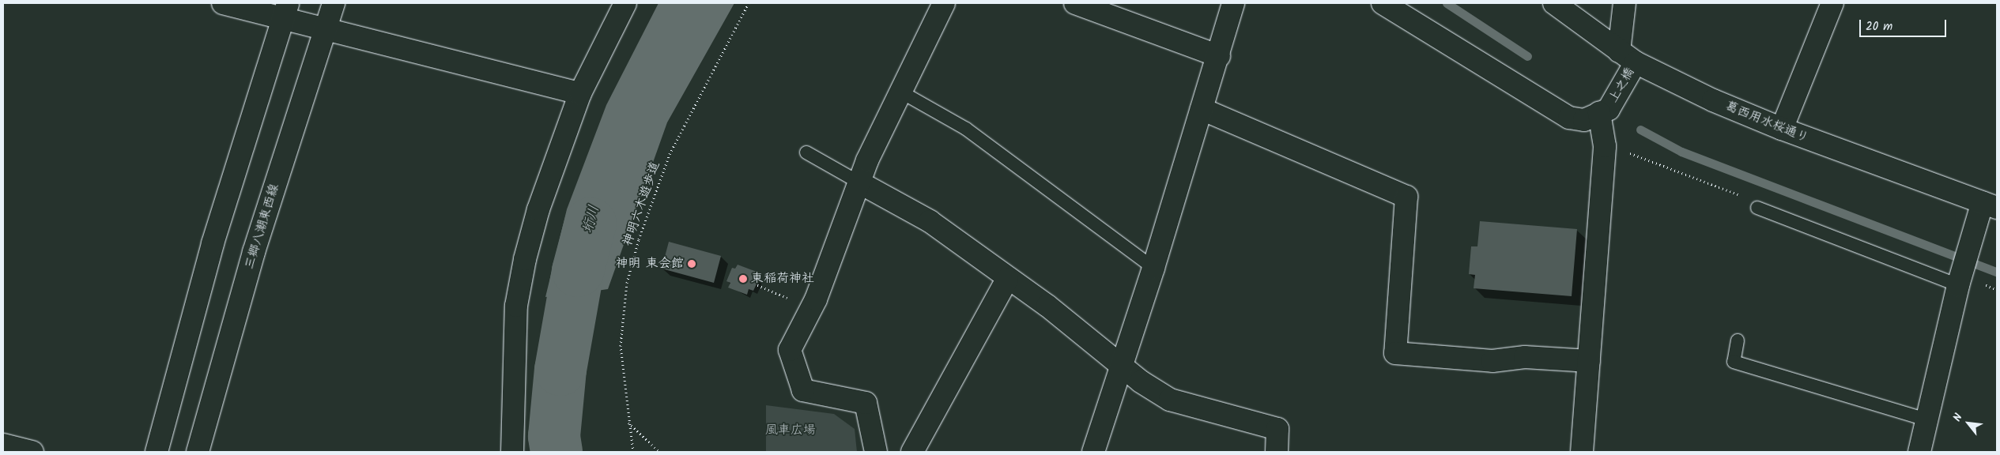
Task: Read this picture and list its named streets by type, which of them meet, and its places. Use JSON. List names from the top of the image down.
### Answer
{
  "streets": {
    "street": ["上之橋", "葛西用水桜通り", "三郷八潮東西線"],
    "path": ["神明六木遊歩道"]
  },
  "crossings": [
    ["上之橋", "葛西用水桜通り"]
  ],
  "water": ["垳川"],
  "parks": ["風車広場"],
  "places": ["神明 東会館", "東稲荷神社"],
  "scale_bar": "20 m",
  "north": "top left"
}
